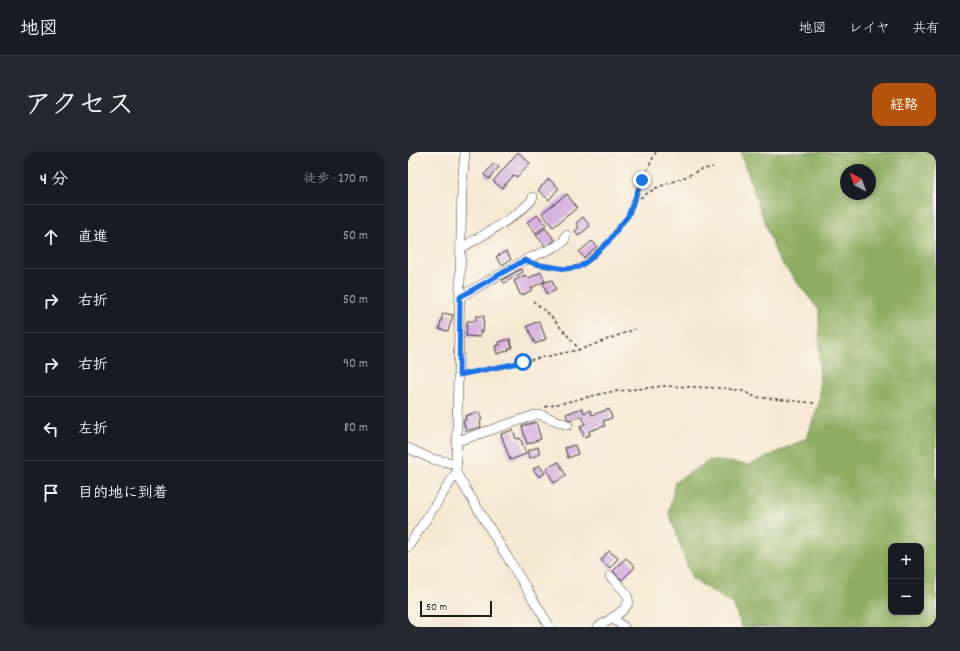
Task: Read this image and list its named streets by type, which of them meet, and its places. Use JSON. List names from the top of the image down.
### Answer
{
  "scale_bar": "50 m",
  "north": "top left",
  "page": {
    "header": "地図",
    "nav": ["地図", "レイヤ", "共有"],
    "title": "アクセス",
    "buttons": "経路",
    "heading": ["4 分", "徒歩 · 270 m"],
    "list": [
      ["直進", "50 m"],
      ["右折", "50 m"],
      ["右折", "90 m"],
      ["左折", "80 m"],
      "目的地に到着"
    ],
    "map_buttons": ["+", "−"],
    "scale": "50 m"
  }
}
